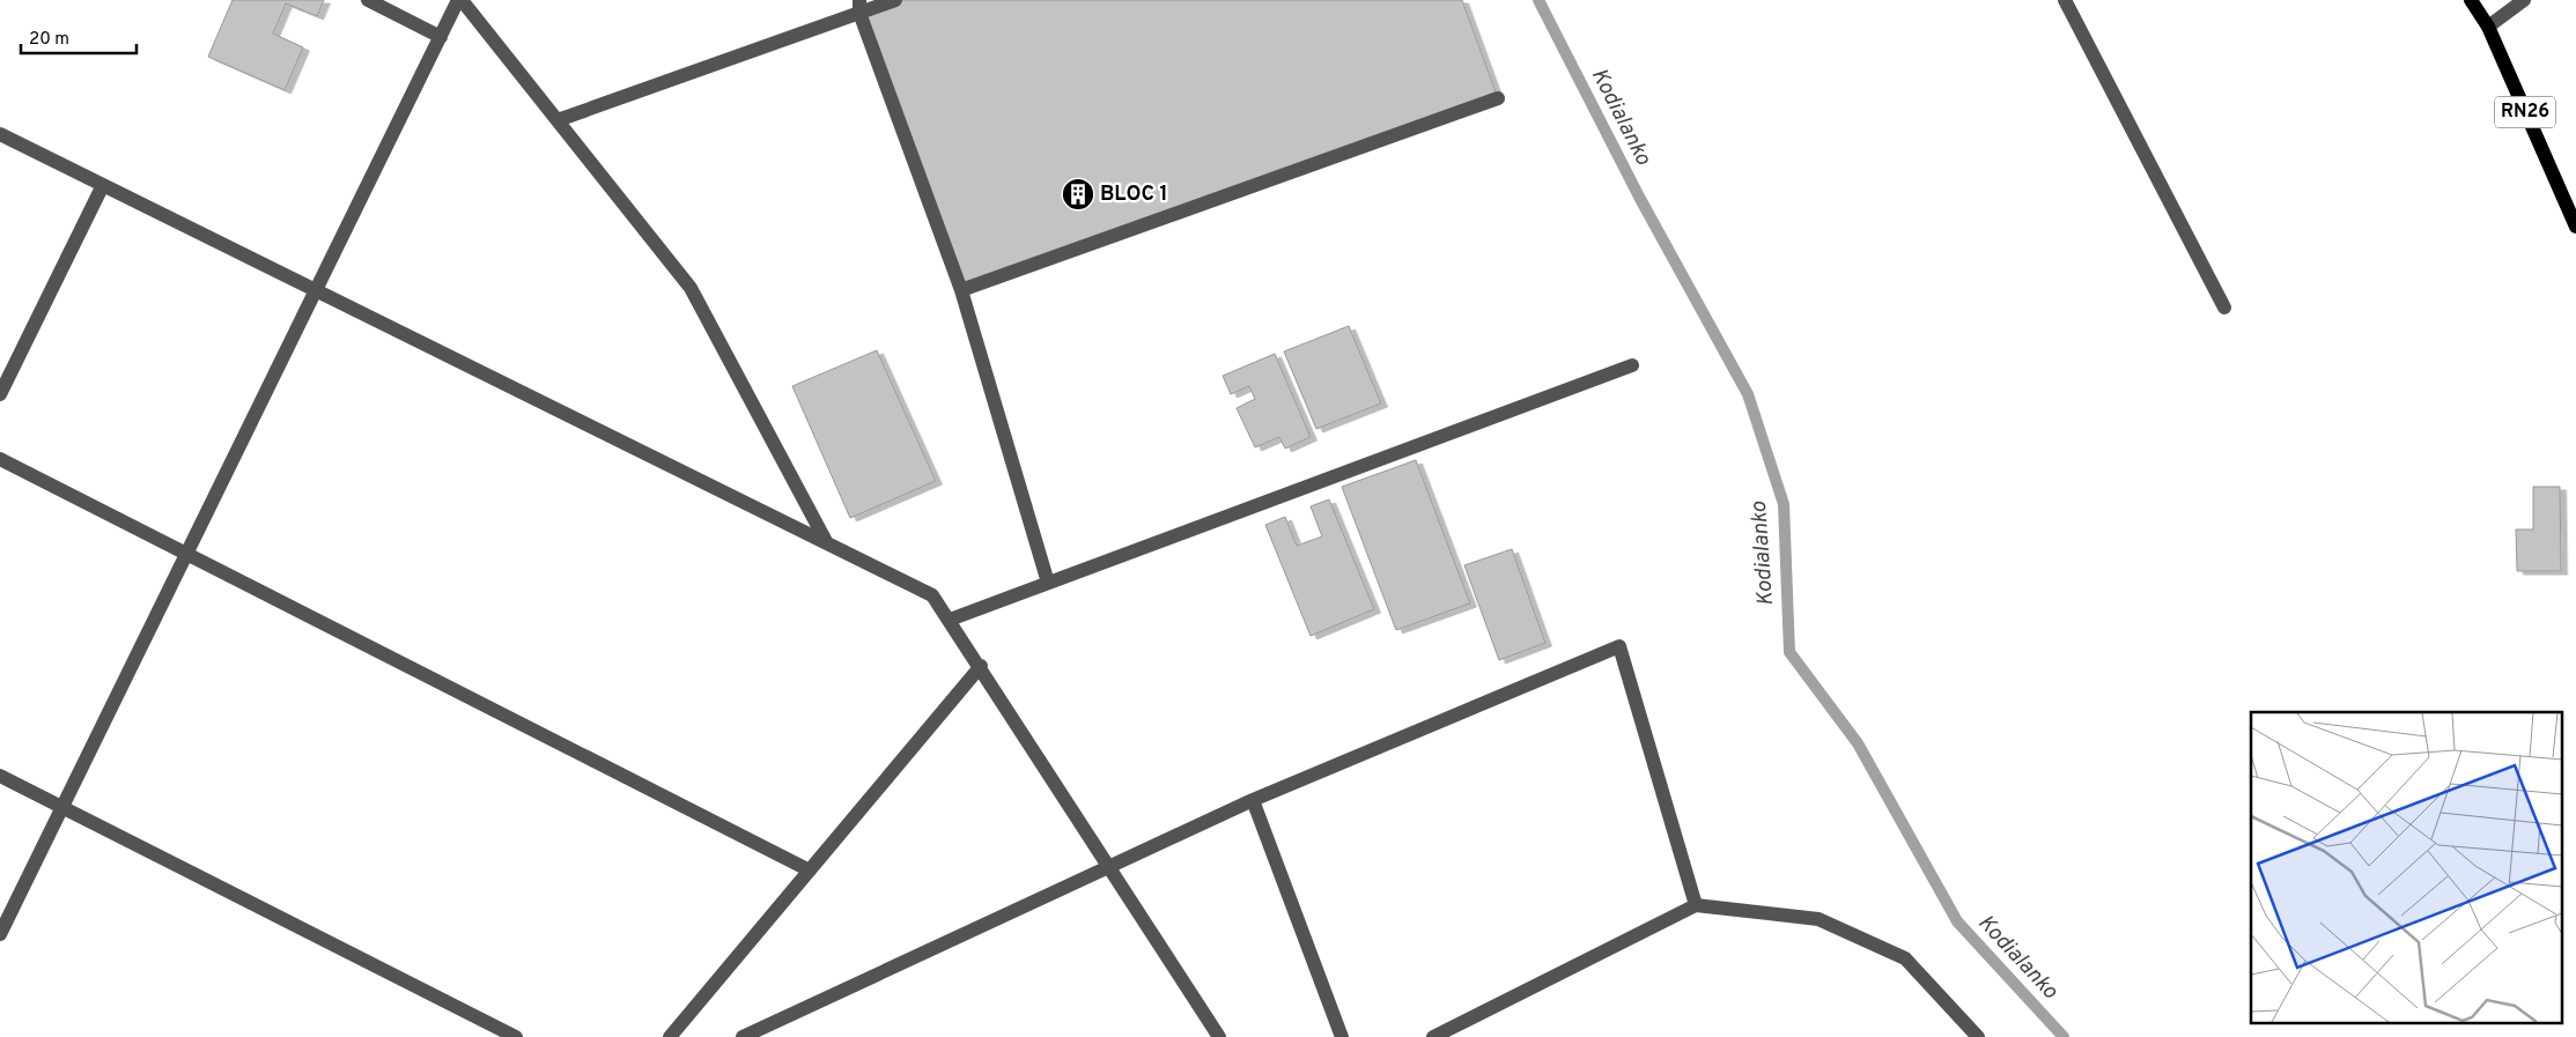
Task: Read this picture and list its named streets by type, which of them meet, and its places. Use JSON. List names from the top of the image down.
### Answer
{
  "streets": {
    "main road": ["RN26"]
  },
  "water": ["Kodialanko"],
  "places": {
    "building": ["BLOC 1"]
  },
  "scale_bar": "20 m"
}
